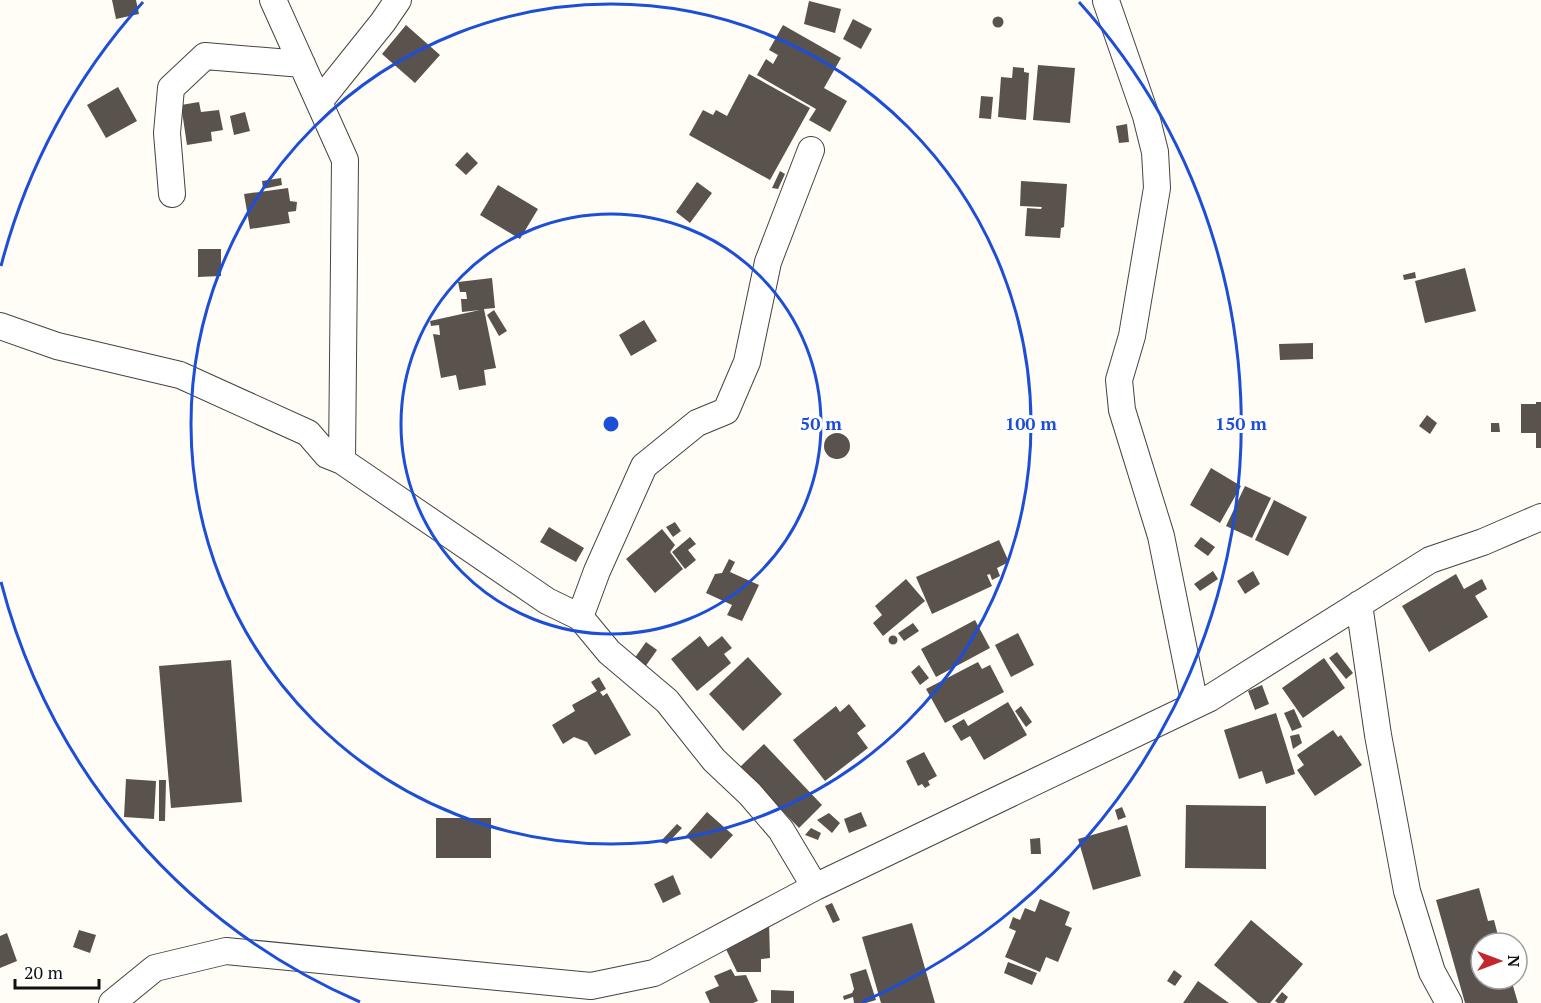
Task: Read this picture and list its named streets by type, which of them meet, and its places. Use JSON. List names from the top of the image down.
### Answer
{
  "scale_bar": "20 m",
  "north": "right",
  "rings": ["50 m", "100 m", "150 m"]
}
